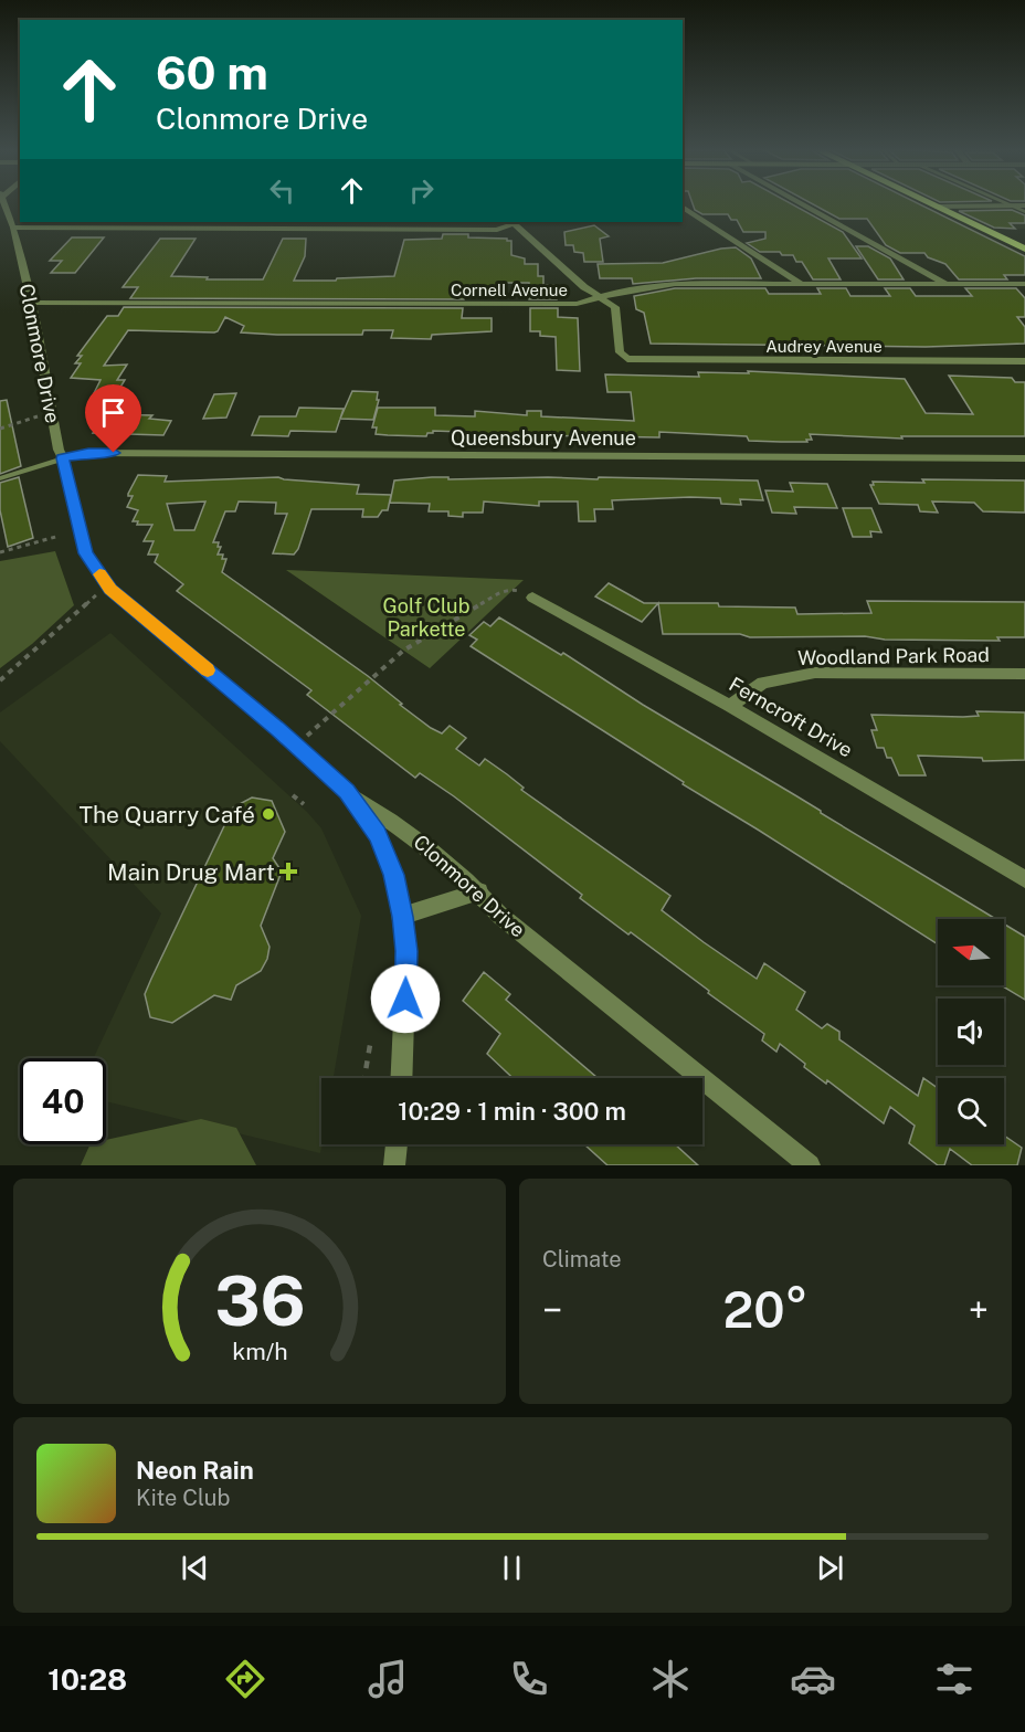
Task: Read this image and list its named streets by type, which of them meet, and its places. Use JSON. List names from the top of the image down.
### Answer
{
  "streets": {
    "street": [
      "Cornell Avenue",
      "Audrey Avenue",
      "Clonmore Drive",
      "Queensbury Avenue",
      "Woodland Park Road",
      "Ferncroft Drive"
    ]
  },
  "crossings": [
    ["Cornell Avenue", "Audrey Avenue"],
    ["Cornell Avenue", "Clonmore Drive"],
    ["Clonmore Drive", "Queensbury Avenue"],
    ["Woodland Park Road", "Ferncroft Drive"]
  ],
  "parks": ["Golf Club Parkette"],
  "places": {
    "other": ["The Quarry Café"],
    "health": ["Main Drug Mart"]
  },
  "north": "left",
  "page": {
    "turn": ["60 m", "Clonmore Drive"],
    "limit": "40",
    "trip": "10:29 · 1 min · 300 m",
    "tile": "Climate",
    "heat": ["−", "20°", "+"],
    "song": ["Neon Rain", "Kite Club"],
    "tabs": "10:28",
    "gauge": ["36", "km/h"]
  }
}
